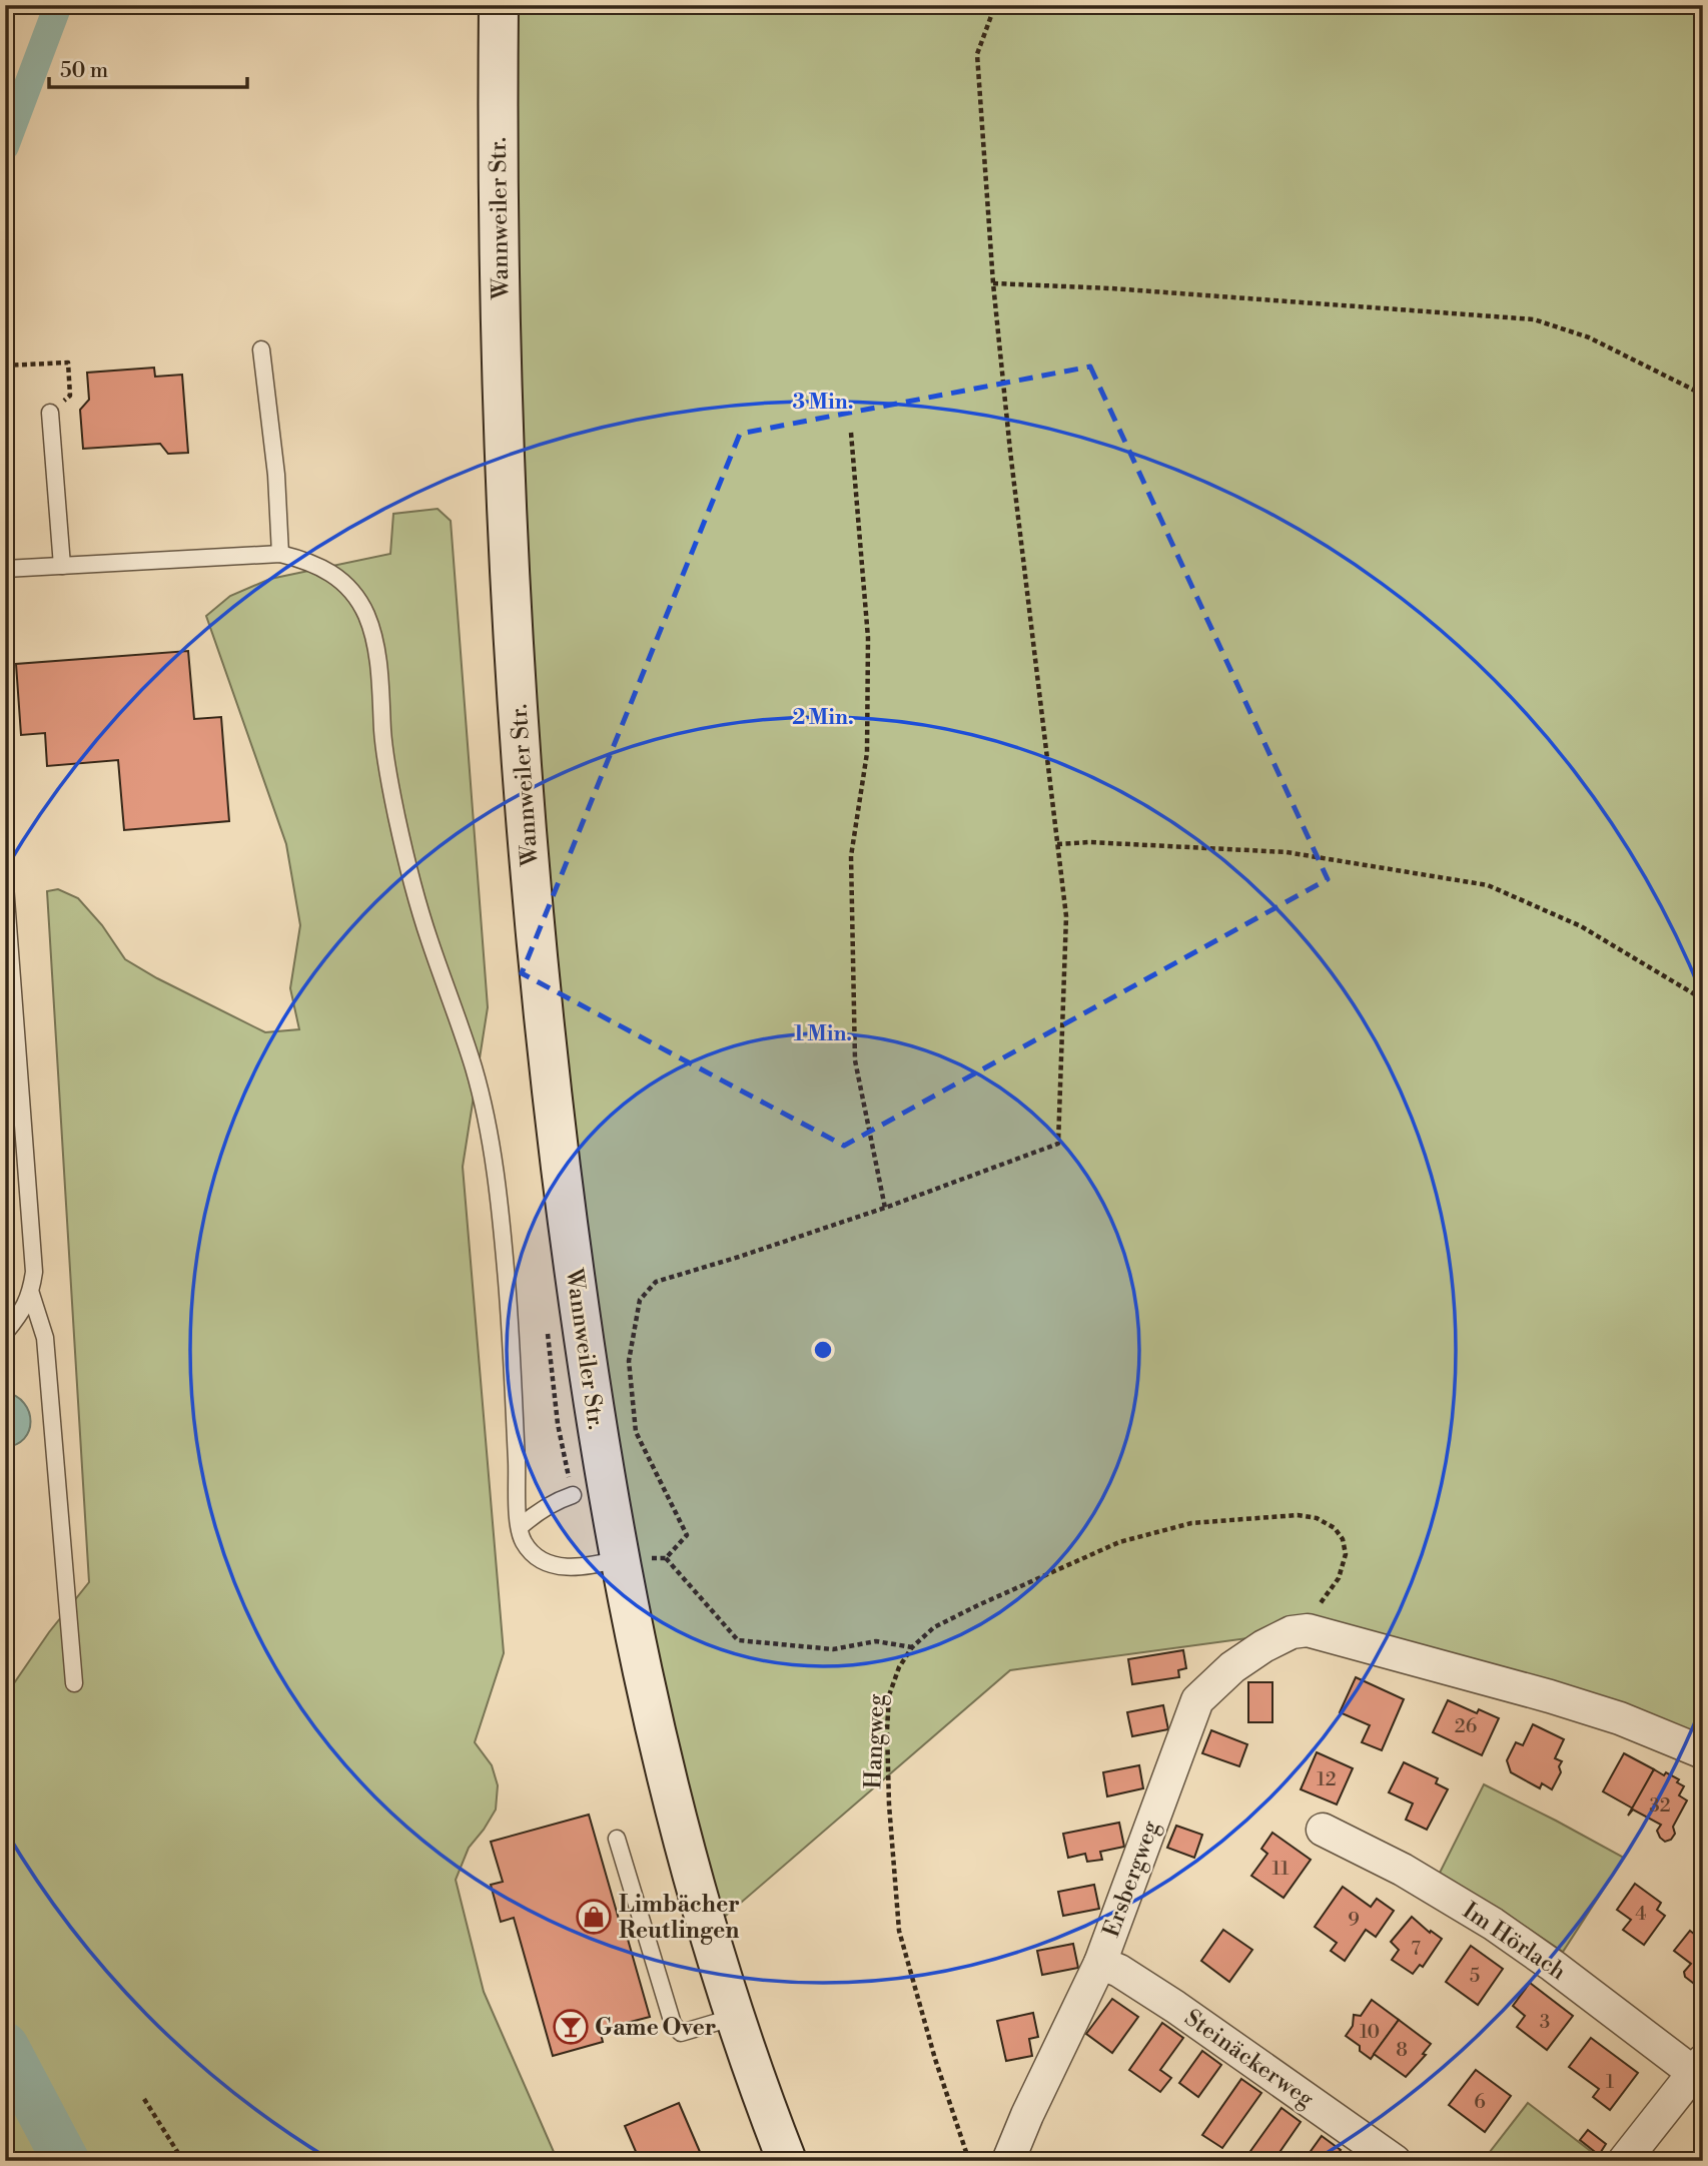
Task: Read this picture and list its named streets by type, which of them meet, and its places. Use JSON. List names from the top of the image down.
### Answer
{
  "streets": {
    "main road": ["Wannweiler Str."],
    "street": ["Ersbergweg", "Im Hörlach", "Steinäckerweg"],
    "path": ["Hangweg"]
  },
  "crossings": [
    ["Hangweg", "Ersbergweg"],
    ["Ersbergweg", "Steinäckerweg"]
  ],
  "places": {
    "shop": ["Limbächer Reutlingen"],
    "bar": ["Game Over"]
  },
  "house_numbers": [
    "26",
    "12",
    "32",
    "11",
    "4",
    "9",
    "7",
    "5",
    "3",
    "10",
    "8",
    "1",
    "6"
  ],
  "scale_bar": "50 m",
  "rings": ["3 Min.", "2 Min.", "1 Min."]
}
